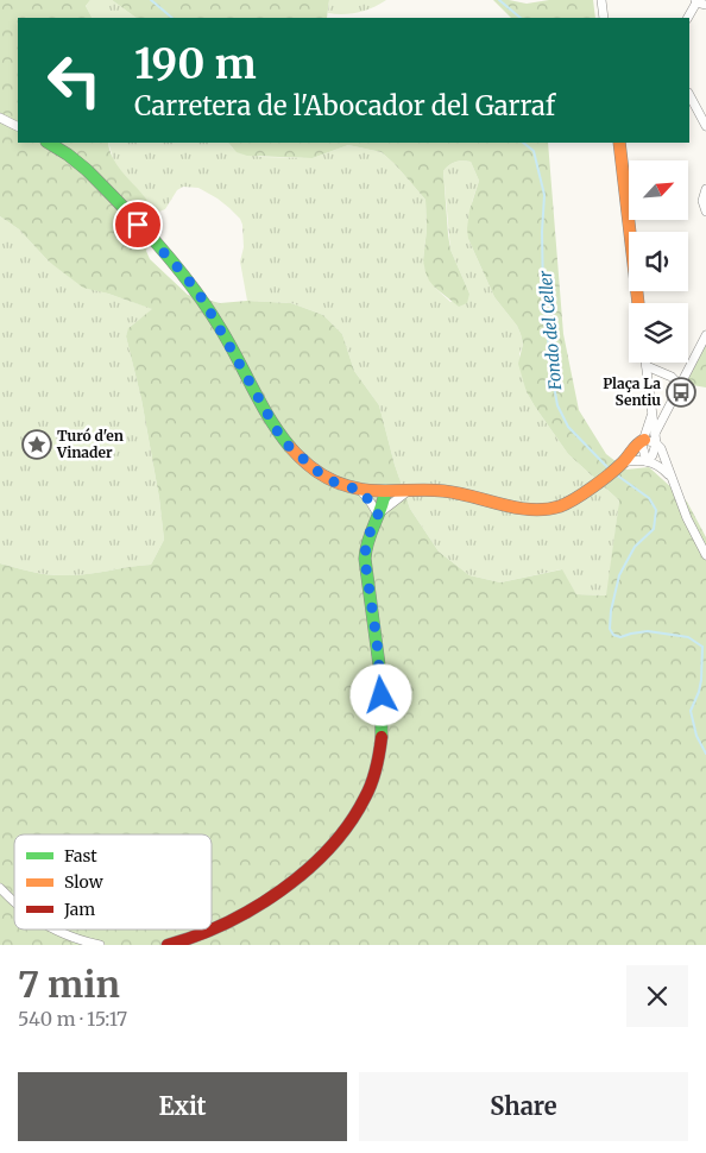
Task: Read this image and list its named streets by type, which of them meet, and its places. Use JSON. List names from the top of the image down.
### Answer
{
  "water": ["Fondo del Celler"],
  "places": {
    "bus stop": ["Plaça La Sentiu"],
    "place": ["Turó d'en Vinader"]
  },
  "legend": ["Fast", "Slow", "Jam"],
  "north": "top right",
  "page": {
    "turn": ["190 m", "Carretera de l'Abocador del Garraf"],
    "heading": ["7 min", "540 m · 15:17"],
    "buttons": ["Exit", "Share"]
  }
}
